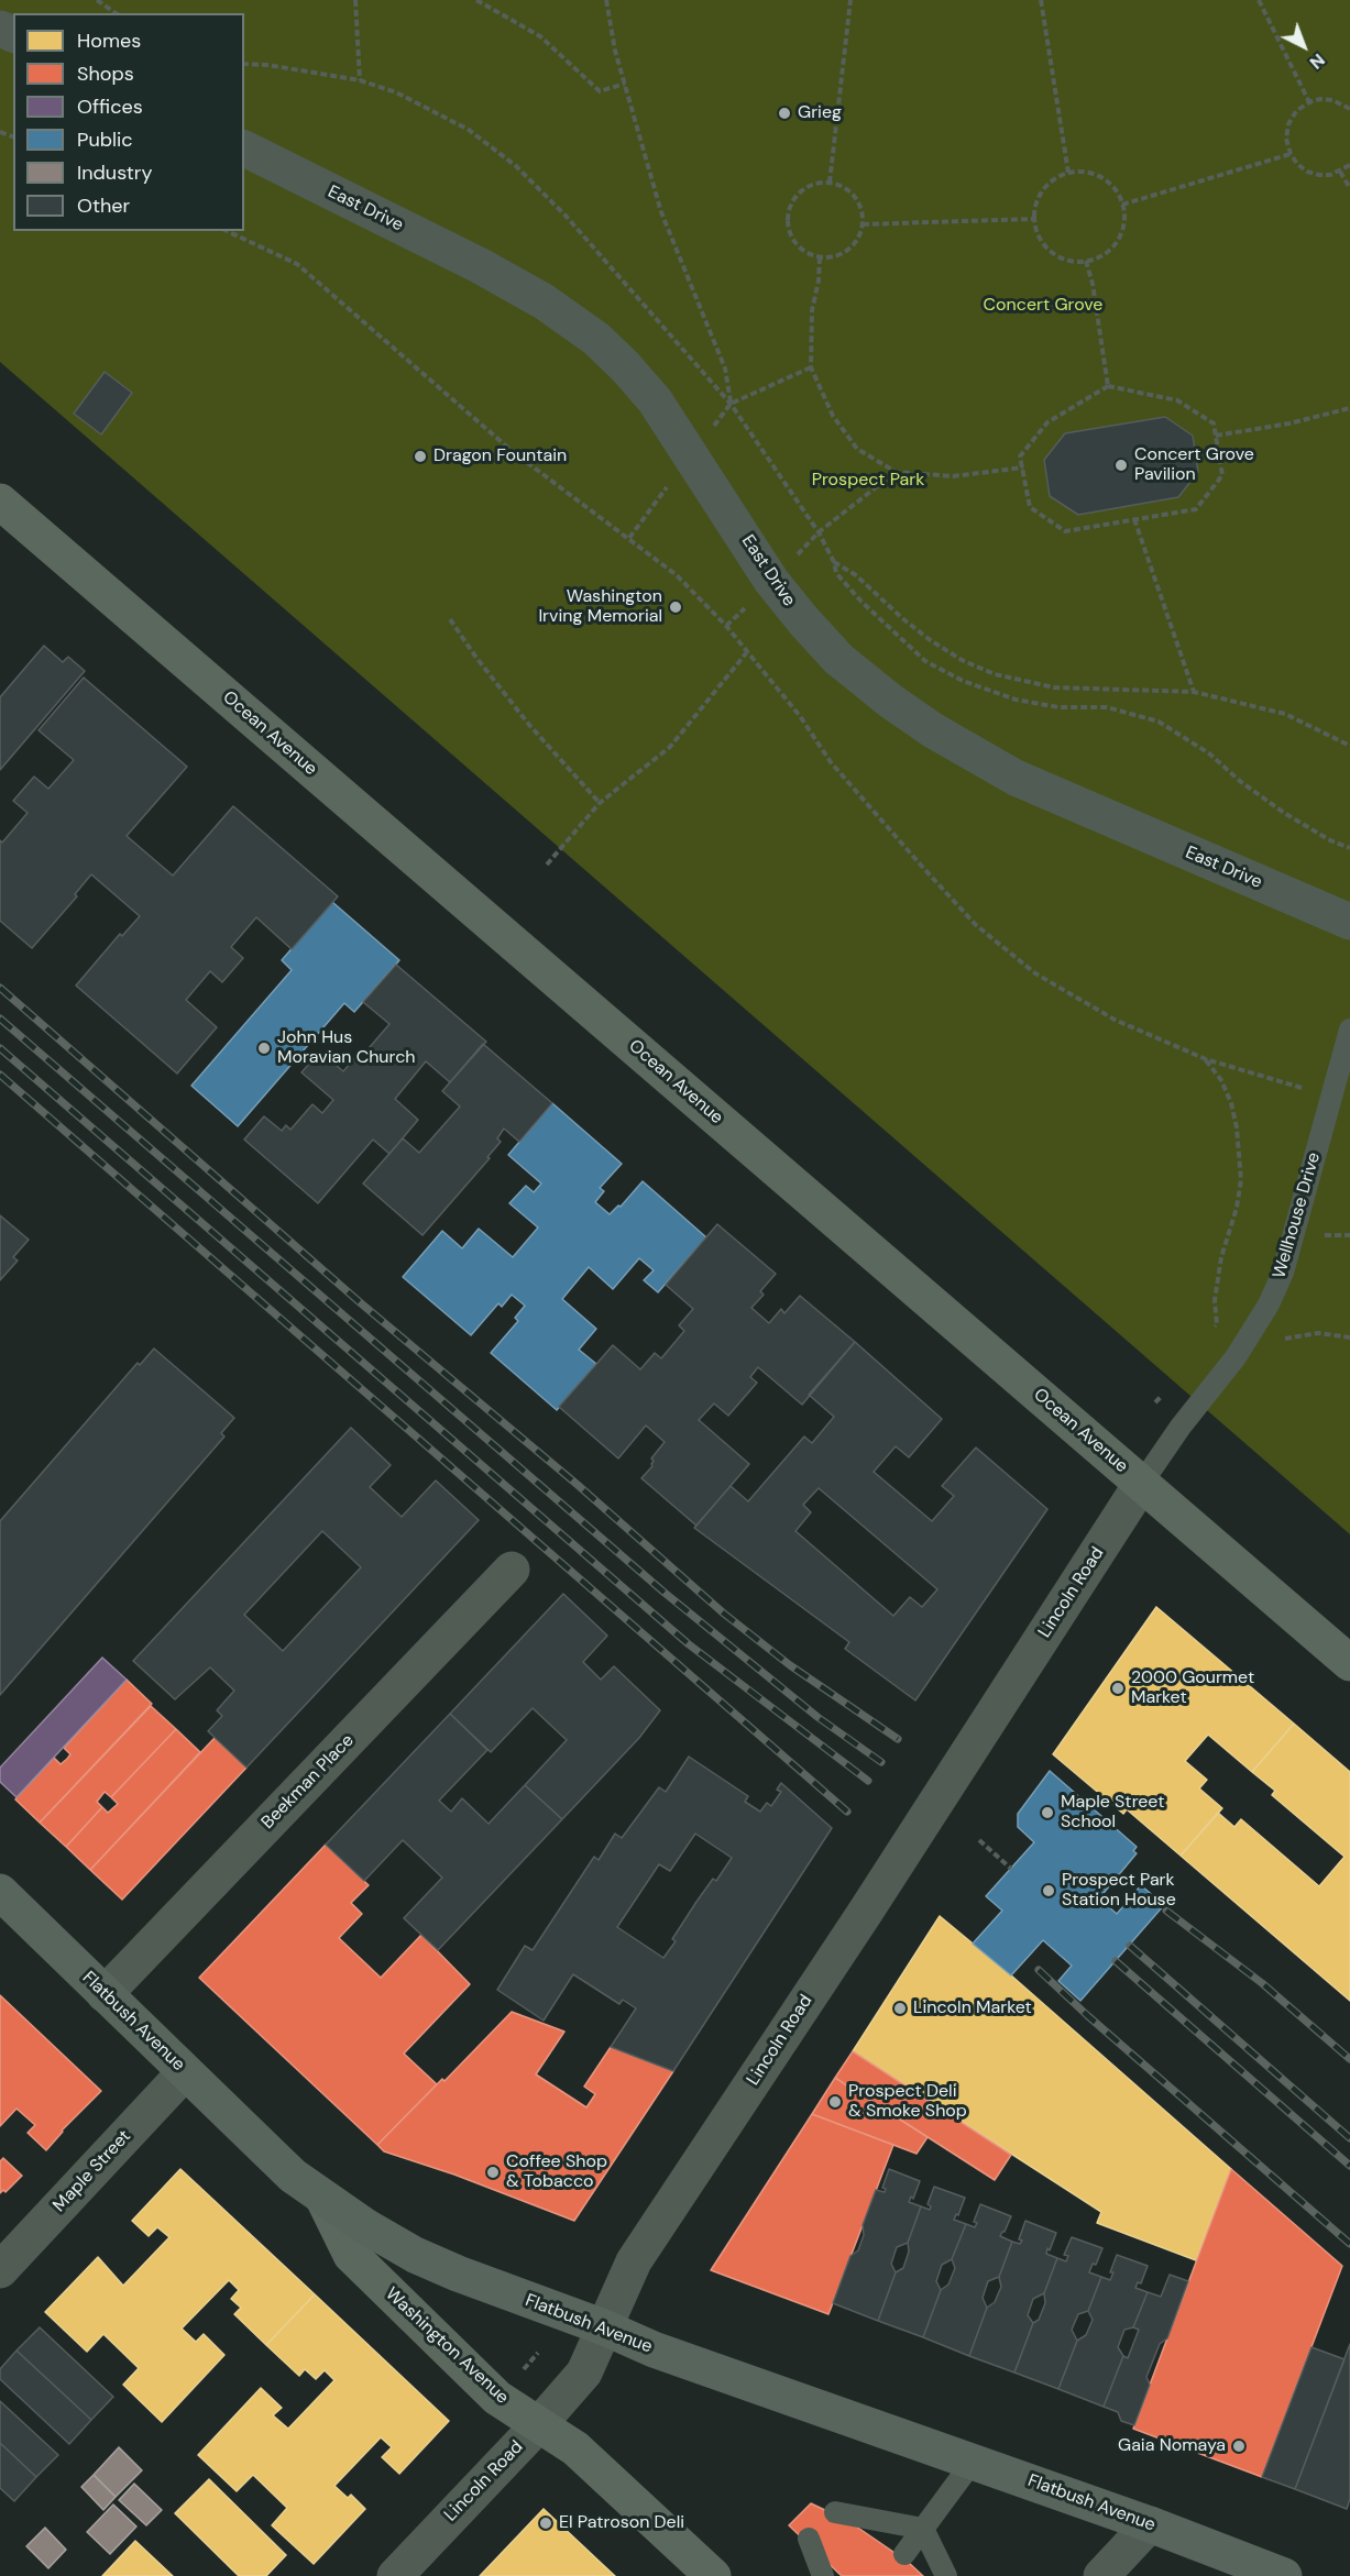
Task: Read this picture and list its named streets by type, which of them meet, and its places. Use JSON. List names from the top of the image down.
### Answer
{
  "streets": {
    "main road": ["Ocean Avenue", "Flatbush Avenue", "Washington Avenue"],
    "street": [
      "East Drive",
      "Lincoln Road",
      "Beekman Place",
      "Maple Street"
    ],
    "lane": ["Wellhouse Drive"]
  },
  "crossings": [
    ["Ocean Avenue", "Wellhouse Drive"],
    ["Ocean Avenue", "Lincoln Road"],
    ["Wellhouse Drive", "Lincoln Road"],
    ["Lincoln Road", "Flatbush Avenue"],
    ["Lincoln Road", "Washington Avenue"],
    ["Beekman Place", "Flatbush Avenue"],
    ["Flatbush Avenue", "Maple Street"],
    ["Flatbush Avenue", "Washington Avenue"]
  ],
  "parks": ["Concert Grove", "Prospect Park"],
  "places": [
    "Grieg",
    "Dragon Fountain",
    "Concert Grove Pavilion",
    "Washington Irving Memorial",
    "John Hus Moravian Church",
    "2000 Gourmet Market",
    "Maple Street School",
    "Prospect Park Station House",
    "Lincoln Market",
    "Prospect Deli & Smoke Shop",
    "Coffee Shop & Tobacco",
    "Gaia Nomaya",
    "El Patroson Deli"
  ],
  "legend": [
    "Homes",
    "Shops",
    "Offices",
    "Public",
    "Industry",
    "Other"
  ],
  "north": "bottom right"
}
